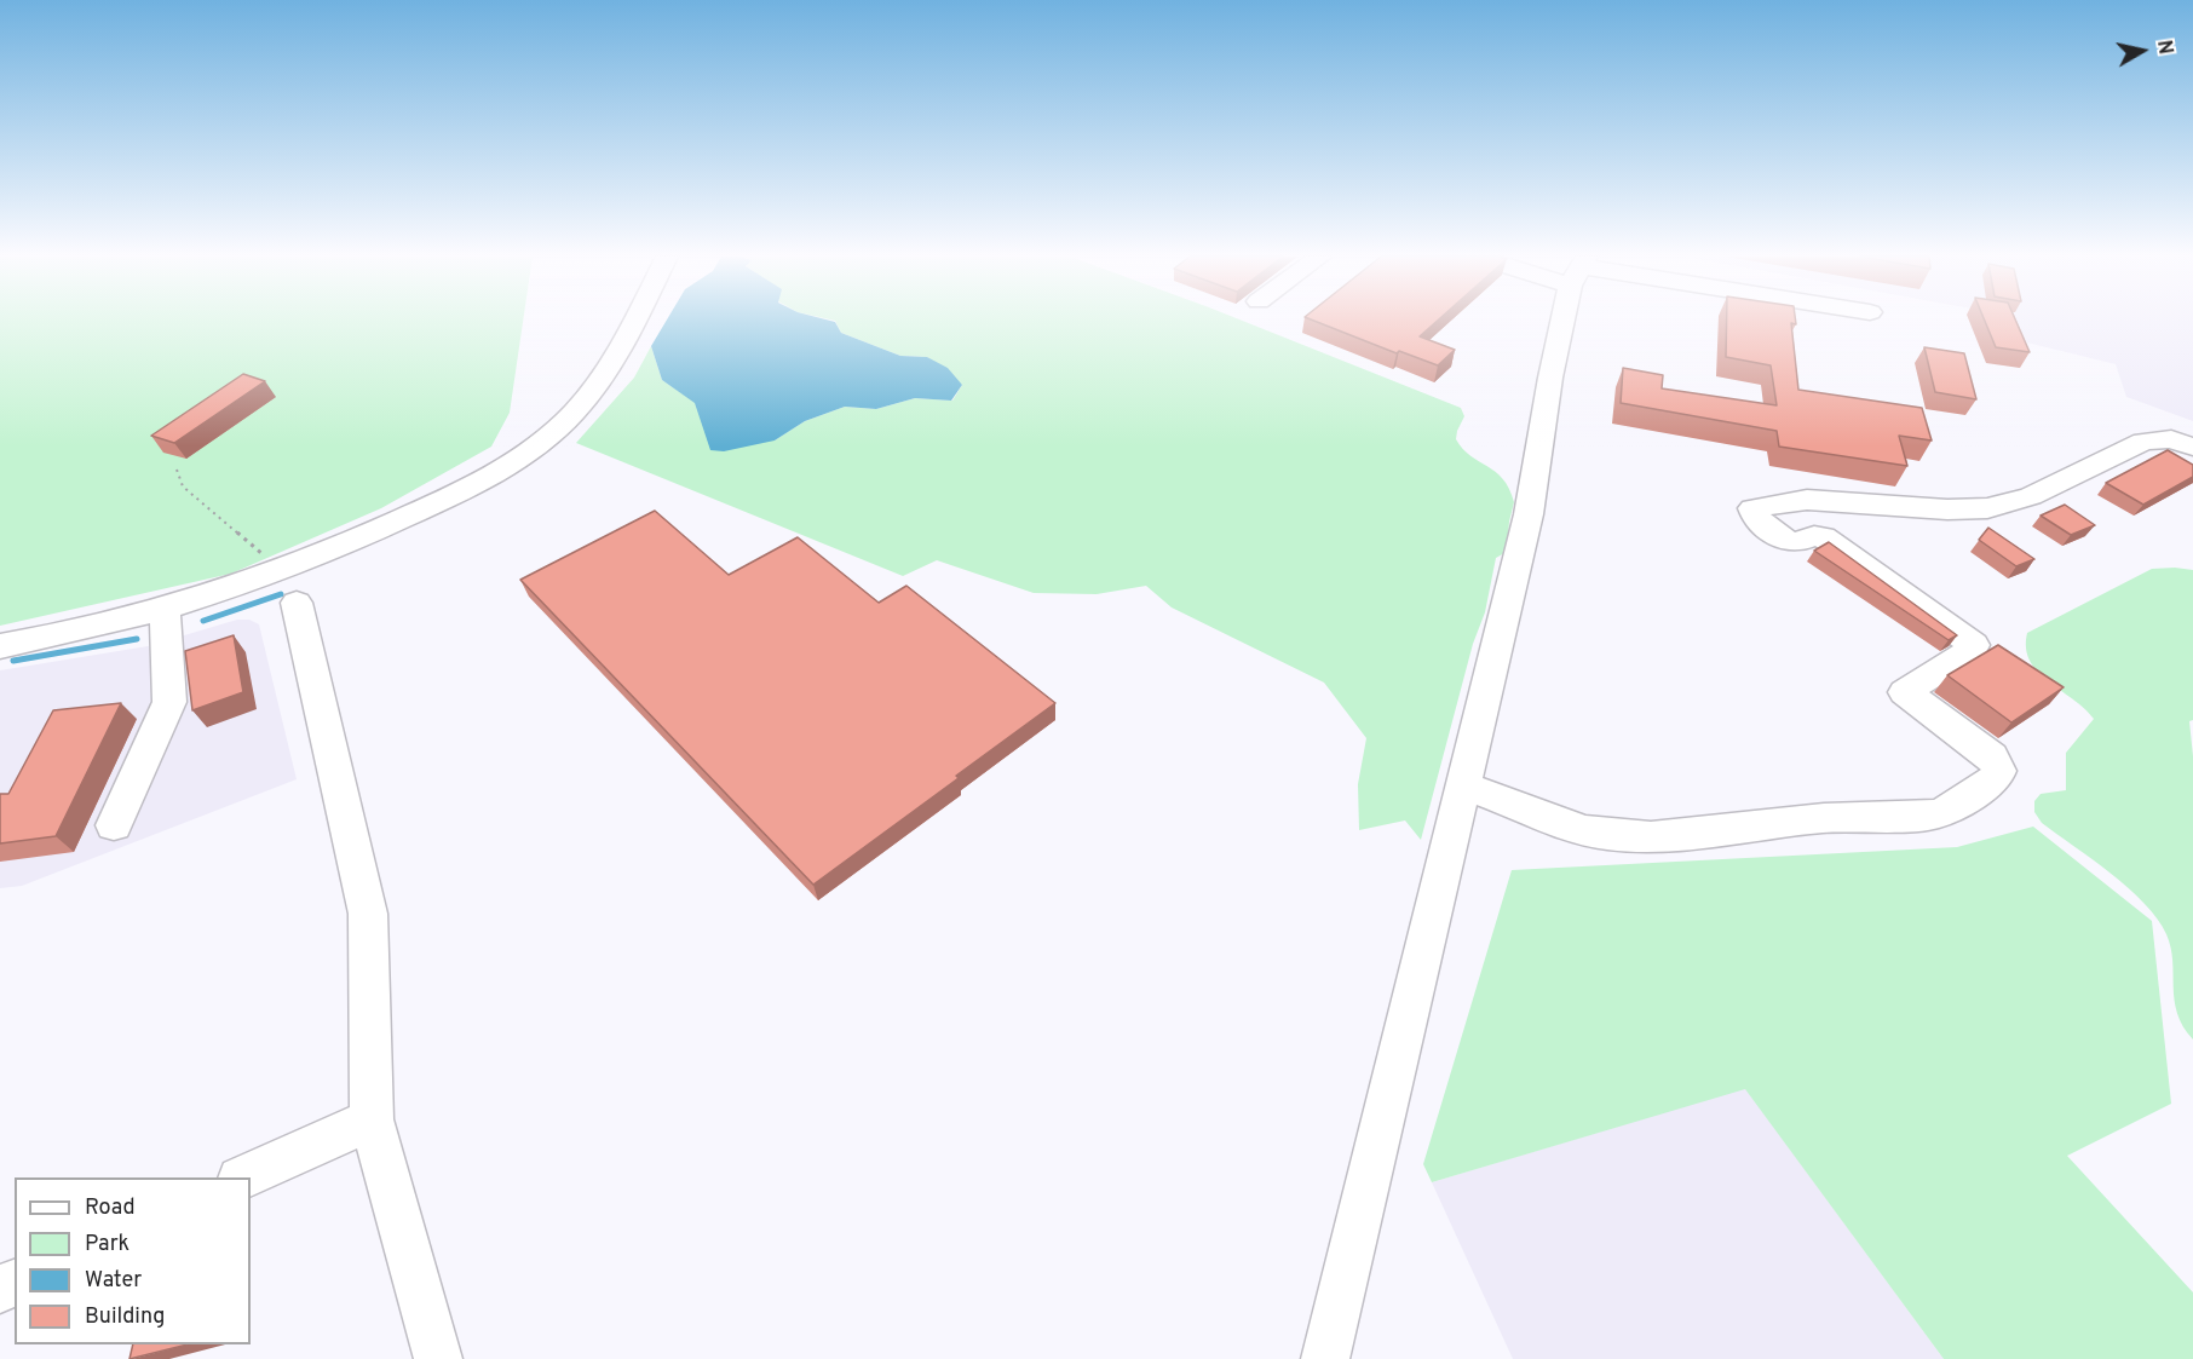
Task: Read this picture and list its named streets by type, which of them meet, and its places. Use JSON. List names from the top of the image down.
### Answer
{
  "legend": [
    "Road",
    "Park",
    "Water",
    "Building"
  ],
  "north": "right"
}
